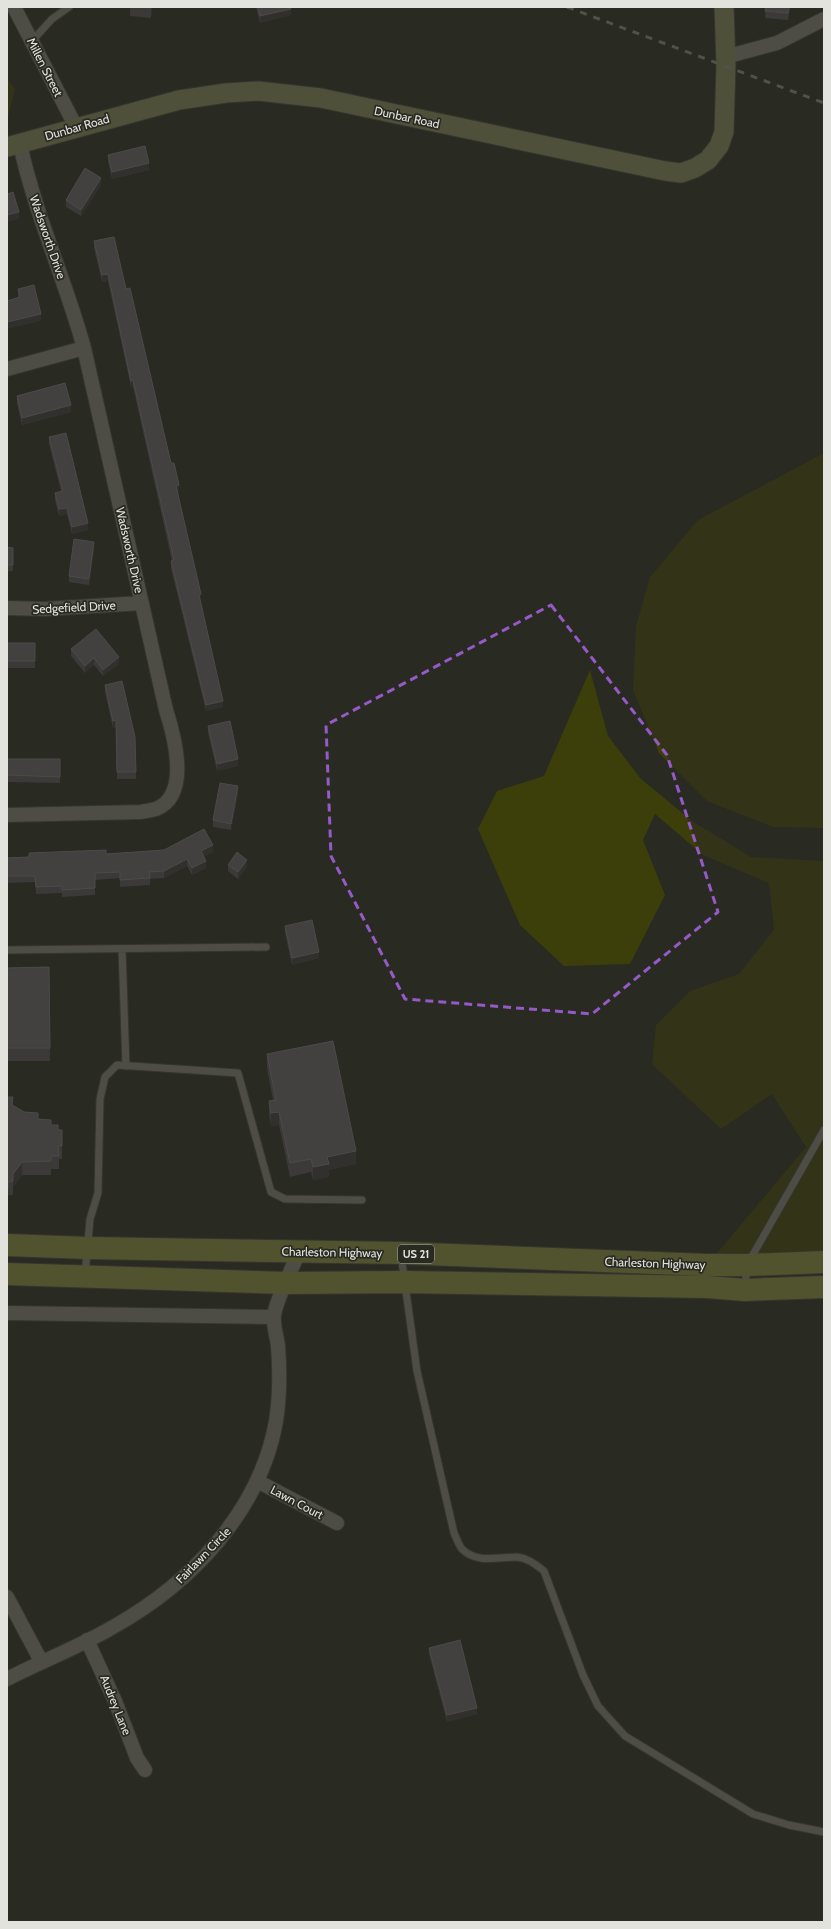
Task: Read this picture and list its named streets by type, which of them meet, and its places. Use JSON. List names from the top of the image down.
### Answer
{
  "streets": {
    "main road": ["Charleston Highway", "US 21"],
    "street": [
      "Millen Street",
      "Dunbar Road",
      "Wadsworth Drive",
      "Sedgefield Drive",
      "Lawn Court",
      "Fairlawn Circle",
      "Audrey Lane"
    ]
  },
  "crossings": [
    ["Millen Street", "Dunbar Road"],
    ["Dunbar Road", "Wadsworth Drive"],
    ["Wadsworth Drive", "Sedgefield Drive"],
    ["Charleston Highway", "Fairlawn Circle"],
    ["Lawn Court", "Fairlawn Circle"],
    ["Fairlawn Circle", "Audrey Lane"]
  ]
}
